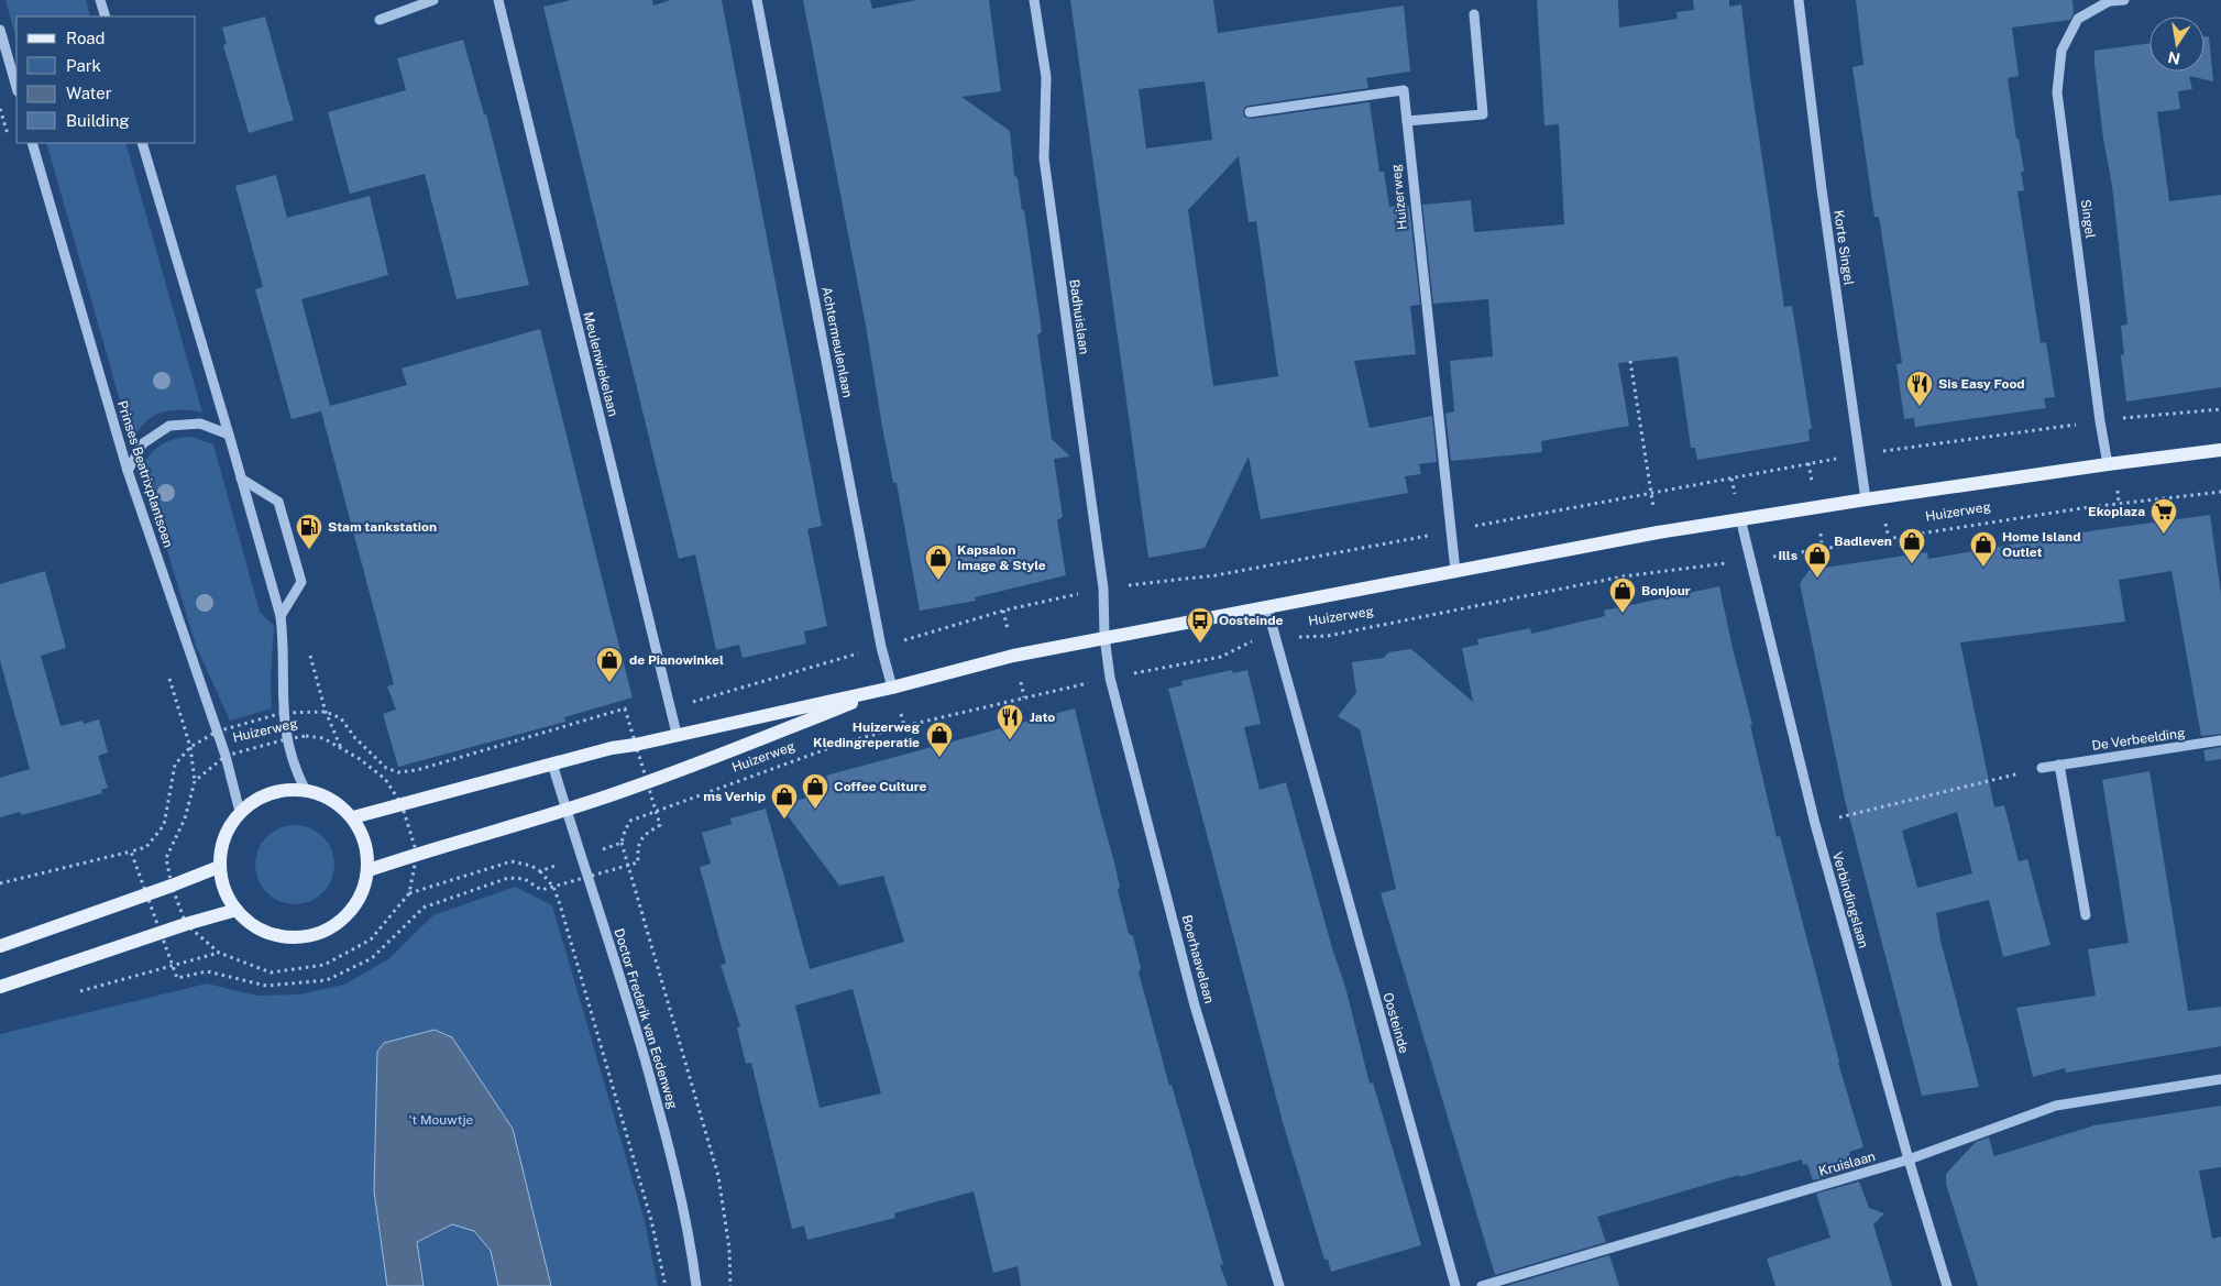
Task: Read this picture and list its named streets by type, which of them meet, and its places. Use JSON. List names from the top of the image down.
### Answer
{
  "streets": {
    "main road": ["Huizerweg"],
    "street": [
      "Singel",
      "Korte Singel",
      "Badhuislaan",
      "Achtermeulenlaan",
      "Meulenwiekelaan",
      "Prinses Beatrixplantsoen",
      "De Verbeelding",
      "Verbindingslaan",
      "Boerhaavelaan",
      "Doctor Frederik van Eedenweg",
      "Oosteinde",
      "Kruislaan"
    ]
  },
  "crossings": [
    ["Huizerweg", "Singel"],
    ["Huizerweg", "Korte Singel"],
    ["Huizerweg", "Badhuislaan"],
    ["Huizerweg", "Achtermeulenlaan"],
    ["Huizerweg", "Meulenwiekelaan"],
    ["Huizerweg", "Prinses Beatrixplantsoen"],
    ["Huizerweg", "Verbindingslaan"],
    ["Huizerweg", "Boerhaavelaan"],
    ["Huizerweg", "Doctor Frederik van Eedenweg"],
    ["Huizerweg", "Oosteinde"],
    ["Badhuislaan", "Boerhaavelaan"],
    ["Verbindingslaan", "Kruislaan"]
  ],
  "parks": ["'t Mouwtje"],
  "places": {
    "restaurant": ["Sis Easy Food", "Jato"],
    "supermarket": ["Ekoplaza"],
    "fuel station": ["Stam tankstation"],
    "shop": [
      "Badleven",
      "Home Island Outlet",
      "Ills",
      "Kapsalon Image & Style",
      "Bonjour",
      "de Pianowinkel",
      "Huizerweg Kledingreperatie",
      "Coffee Culture",
      "ms Verhip"
    ],
    "bus stop": ["Oosteinde"]
  },
  "legend": [
    "Road",
    "Park",
    "Water",
    "Building"
  ],
  "north": "bottom"
}
